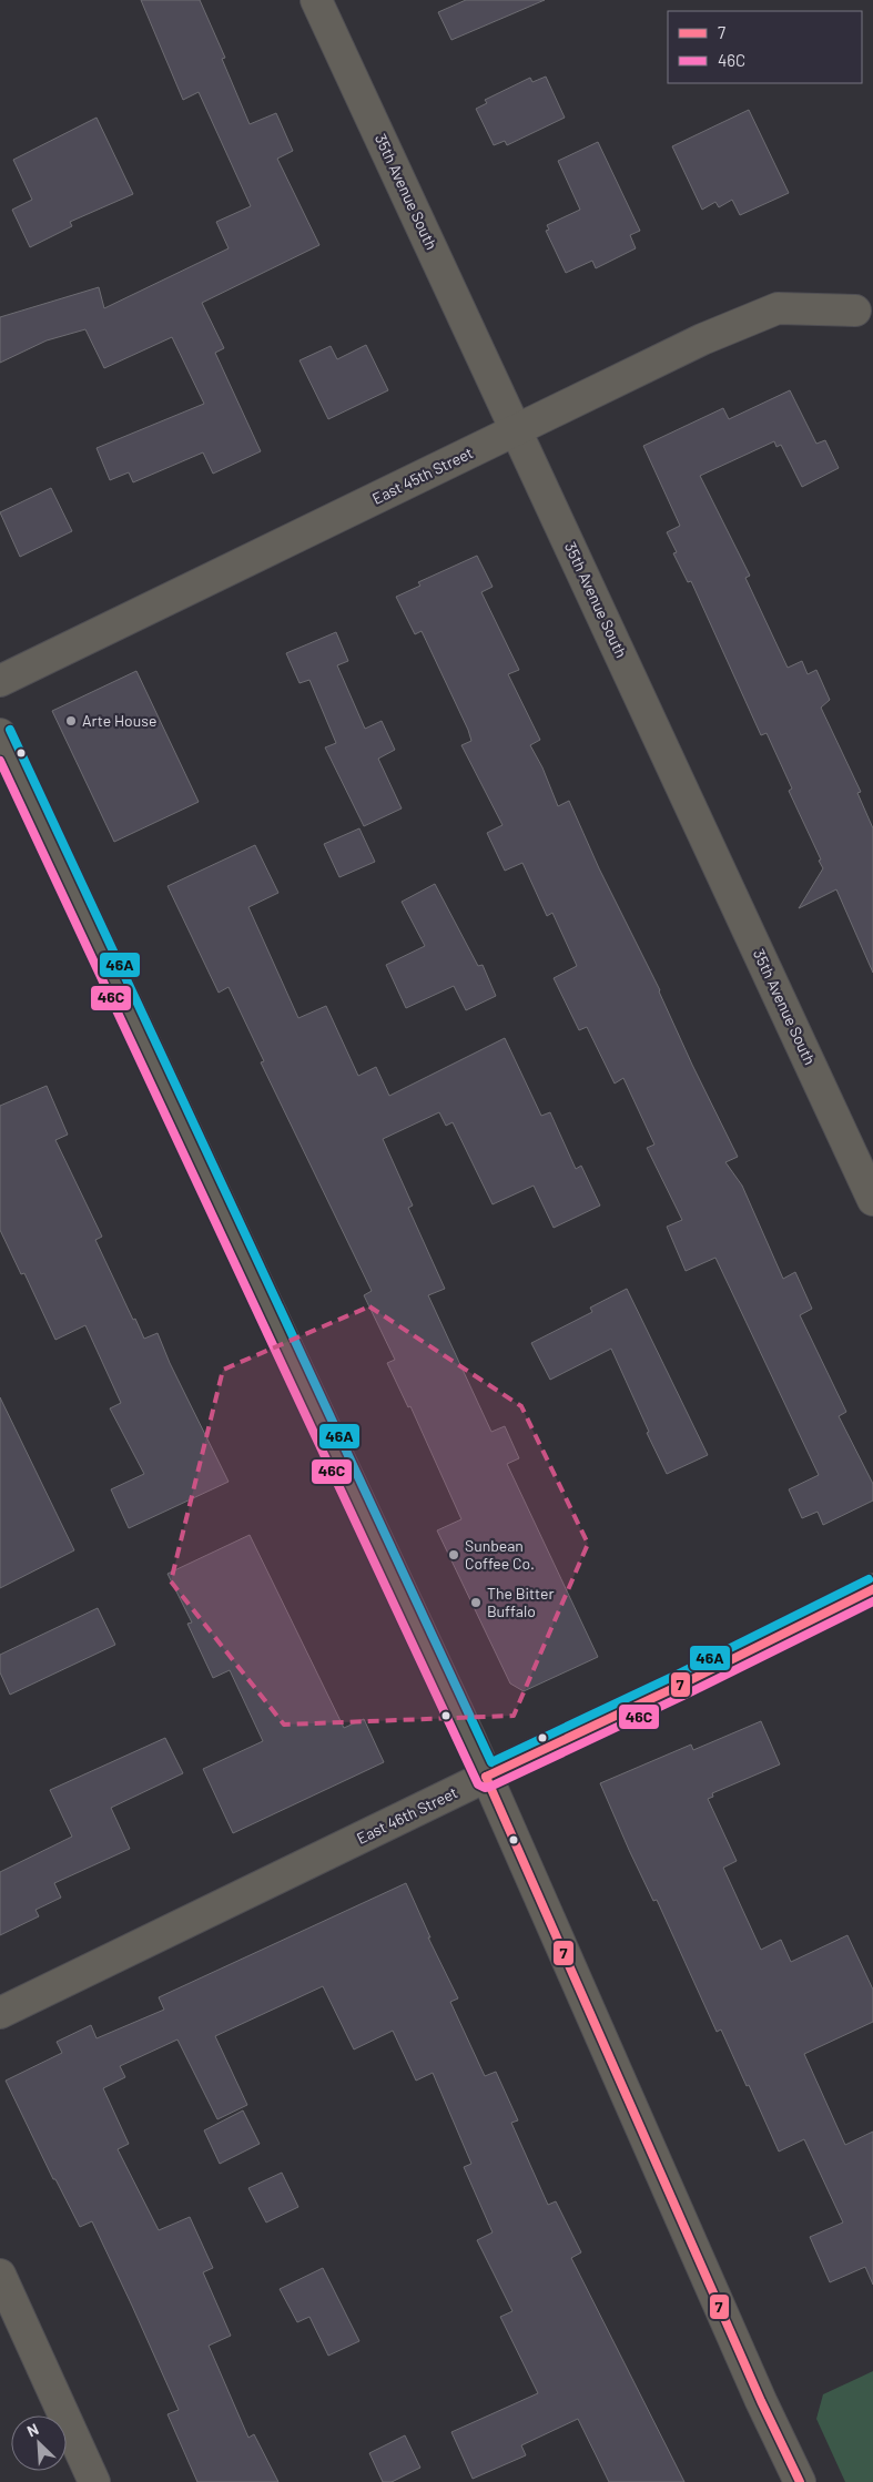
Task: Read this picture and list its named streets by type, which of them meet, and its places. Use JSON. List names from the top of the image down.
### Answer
{
  "streets": {
    "street": ["35th Avenue South", "East 45th Street", "East 46th Street"]
  },
  "crossings": [
    ["35th Avenue South", "East 45th Street"]
  ],
  "places": ["Arte House", "Sunbean Coffee Co.", "The Bitter Buffalo"],
  "lines": ["transit line 46A", "transit line 46C", "transit line 7"],
  "legend": ["7", "46C"],
  "north": "top left"
}
